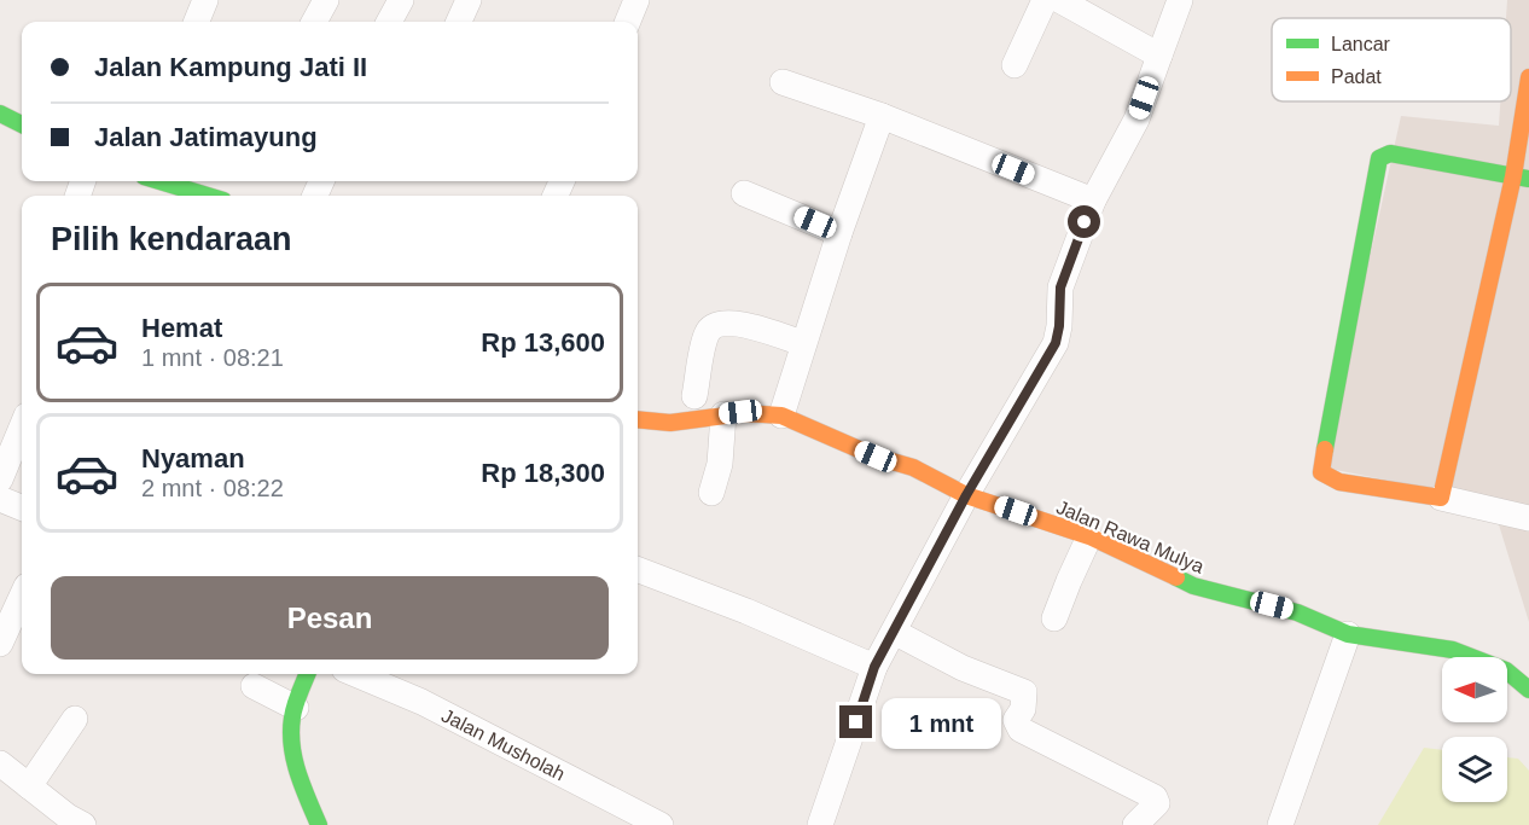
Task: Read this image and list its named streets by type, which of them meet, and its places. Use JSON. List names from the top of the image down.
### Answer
{
  "streets": {
    "street": ["Jalan Rawa Mulya", "Jalan Musholah"]
  },
  "legend": ["Lancar", "Padat"],
  "north": "left",
  "page": {
    "banner": ["Jalan Kampung Jati II", "Jalan Jatimayung"],
    "heading": "Pilih kendaraan",
    "list": [
      {
        "name": "Hemat",
        "note": "1 mnt · 08:21",
        "value": "Rp 13,600"
      },
      {
        "name": "Nyaman",
        "note": "2 mnt · 08:22",
        "value": "Rp 18,300"
      }
    ],
    "buttons": "Pesan",
    "bubble": "1 mnt"
  }
}
